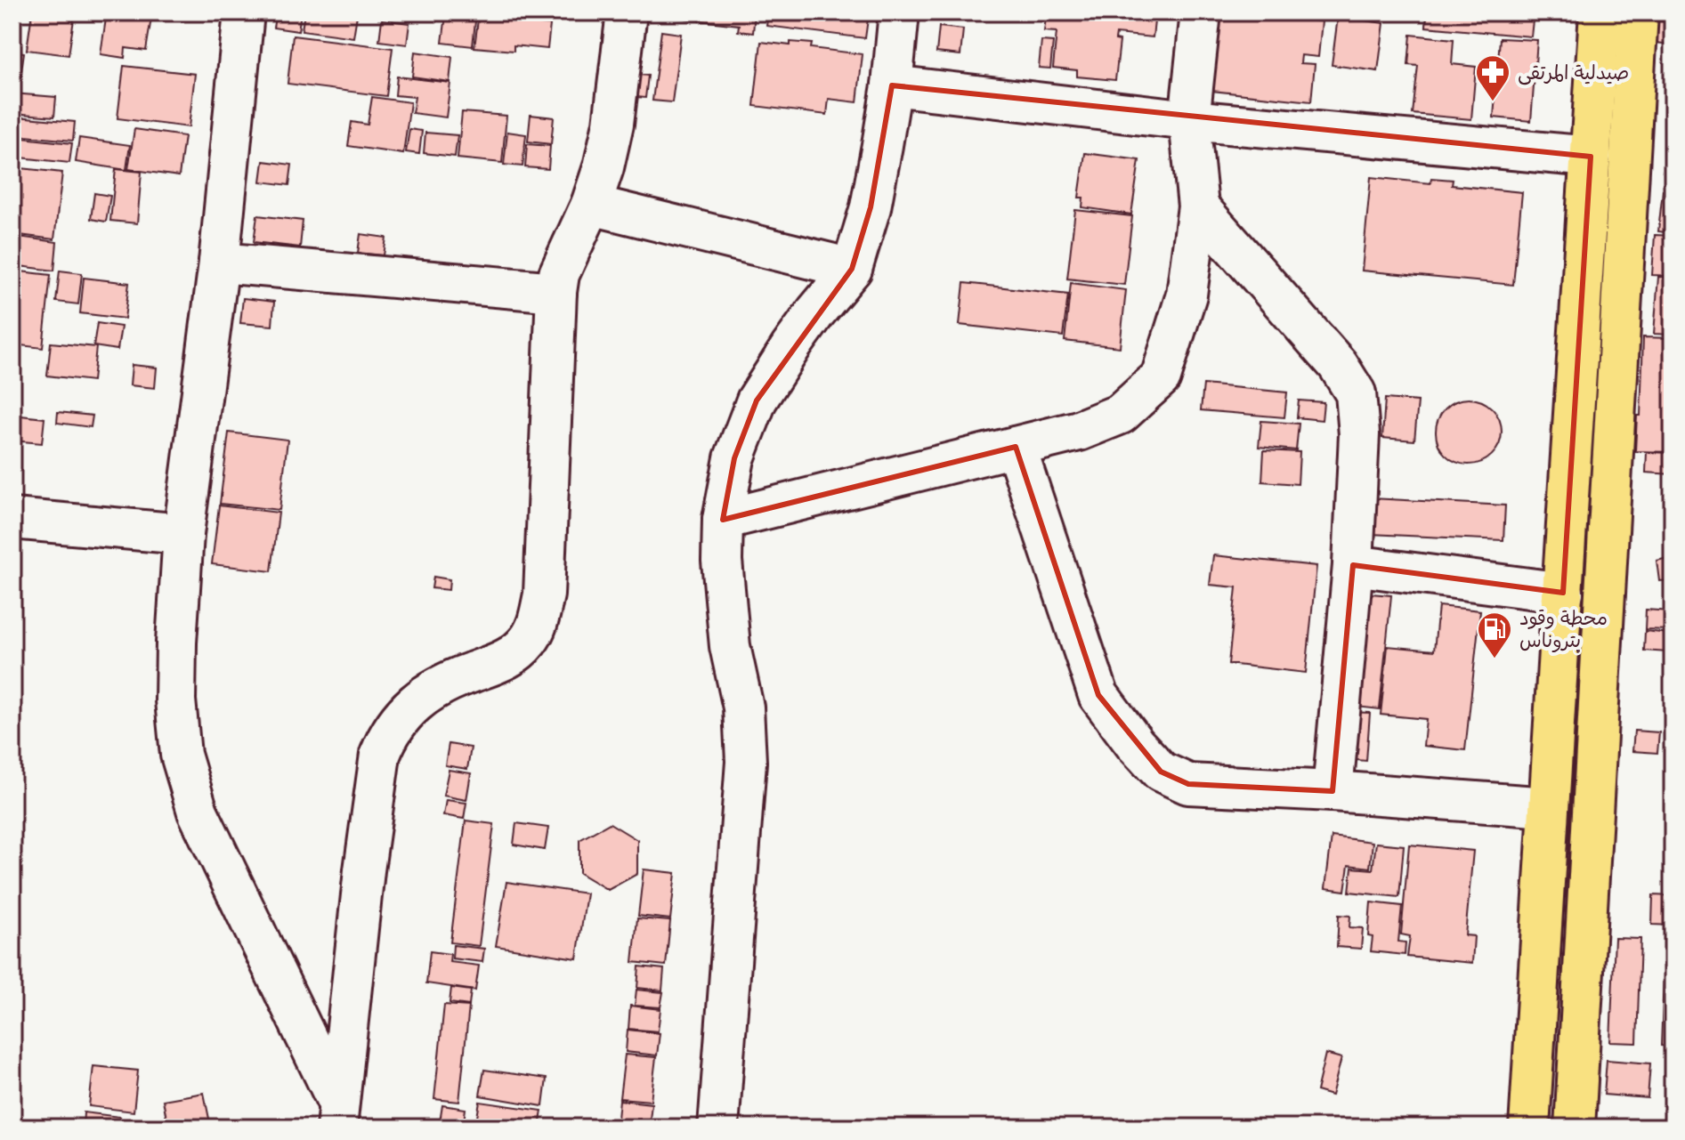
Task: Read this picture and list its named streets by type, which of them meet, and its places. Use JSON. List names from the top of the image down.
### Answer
{
  "places": {
    "pharmacy": ["صيدلية المرتقى"],
    "fuel station": ["محطة وقود بتروناس"]
  }
}
